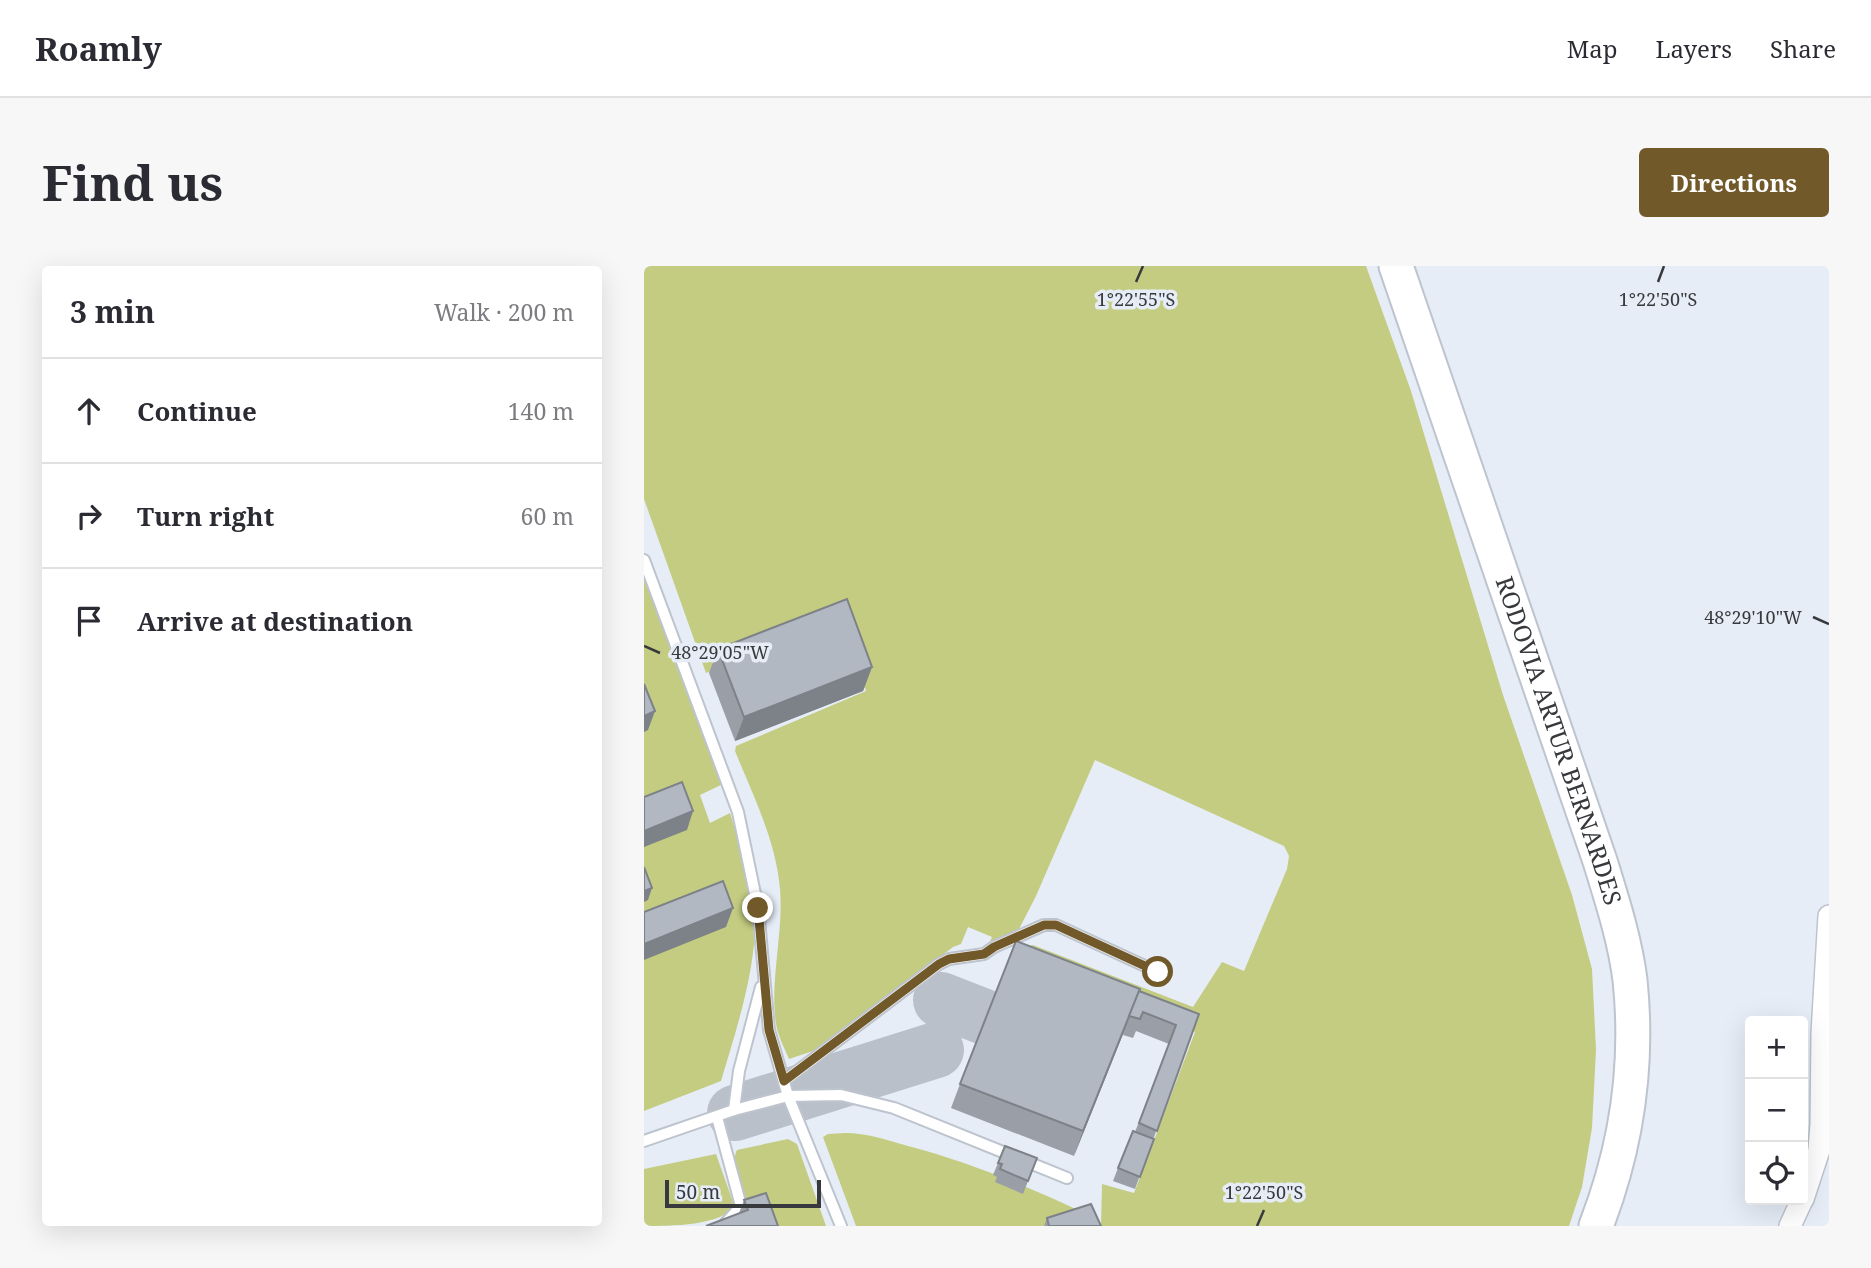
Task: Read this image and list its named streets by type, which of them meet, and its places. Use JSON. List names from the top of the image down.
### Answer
{
  "streets": {
    "main road": ["RODOVIA ARTUR BERNARDES"]
  },
  "scale_bar": "50 m",
  "page": {
    "header": "Roamly",
    "nav": ["Map", "Layers", "Share"],
    "buttons": "Directions",
    "title": "Find us",
    "heading": ["3 min", "Walk · 200 m"],
    "list": [
      ["Continue", "140 m"],
      ["Turn right", "60 m"],
      "Arrive at destination"
    ],
    "map_buttons": ["+", "−"],
    "scale": "50 m"
  },
  "coordinates": [
    "1°22'55\"S",
    "1°22'50\"S",
    "48°29'10\"W",
    "48°29'05\"W"
  ]
}
